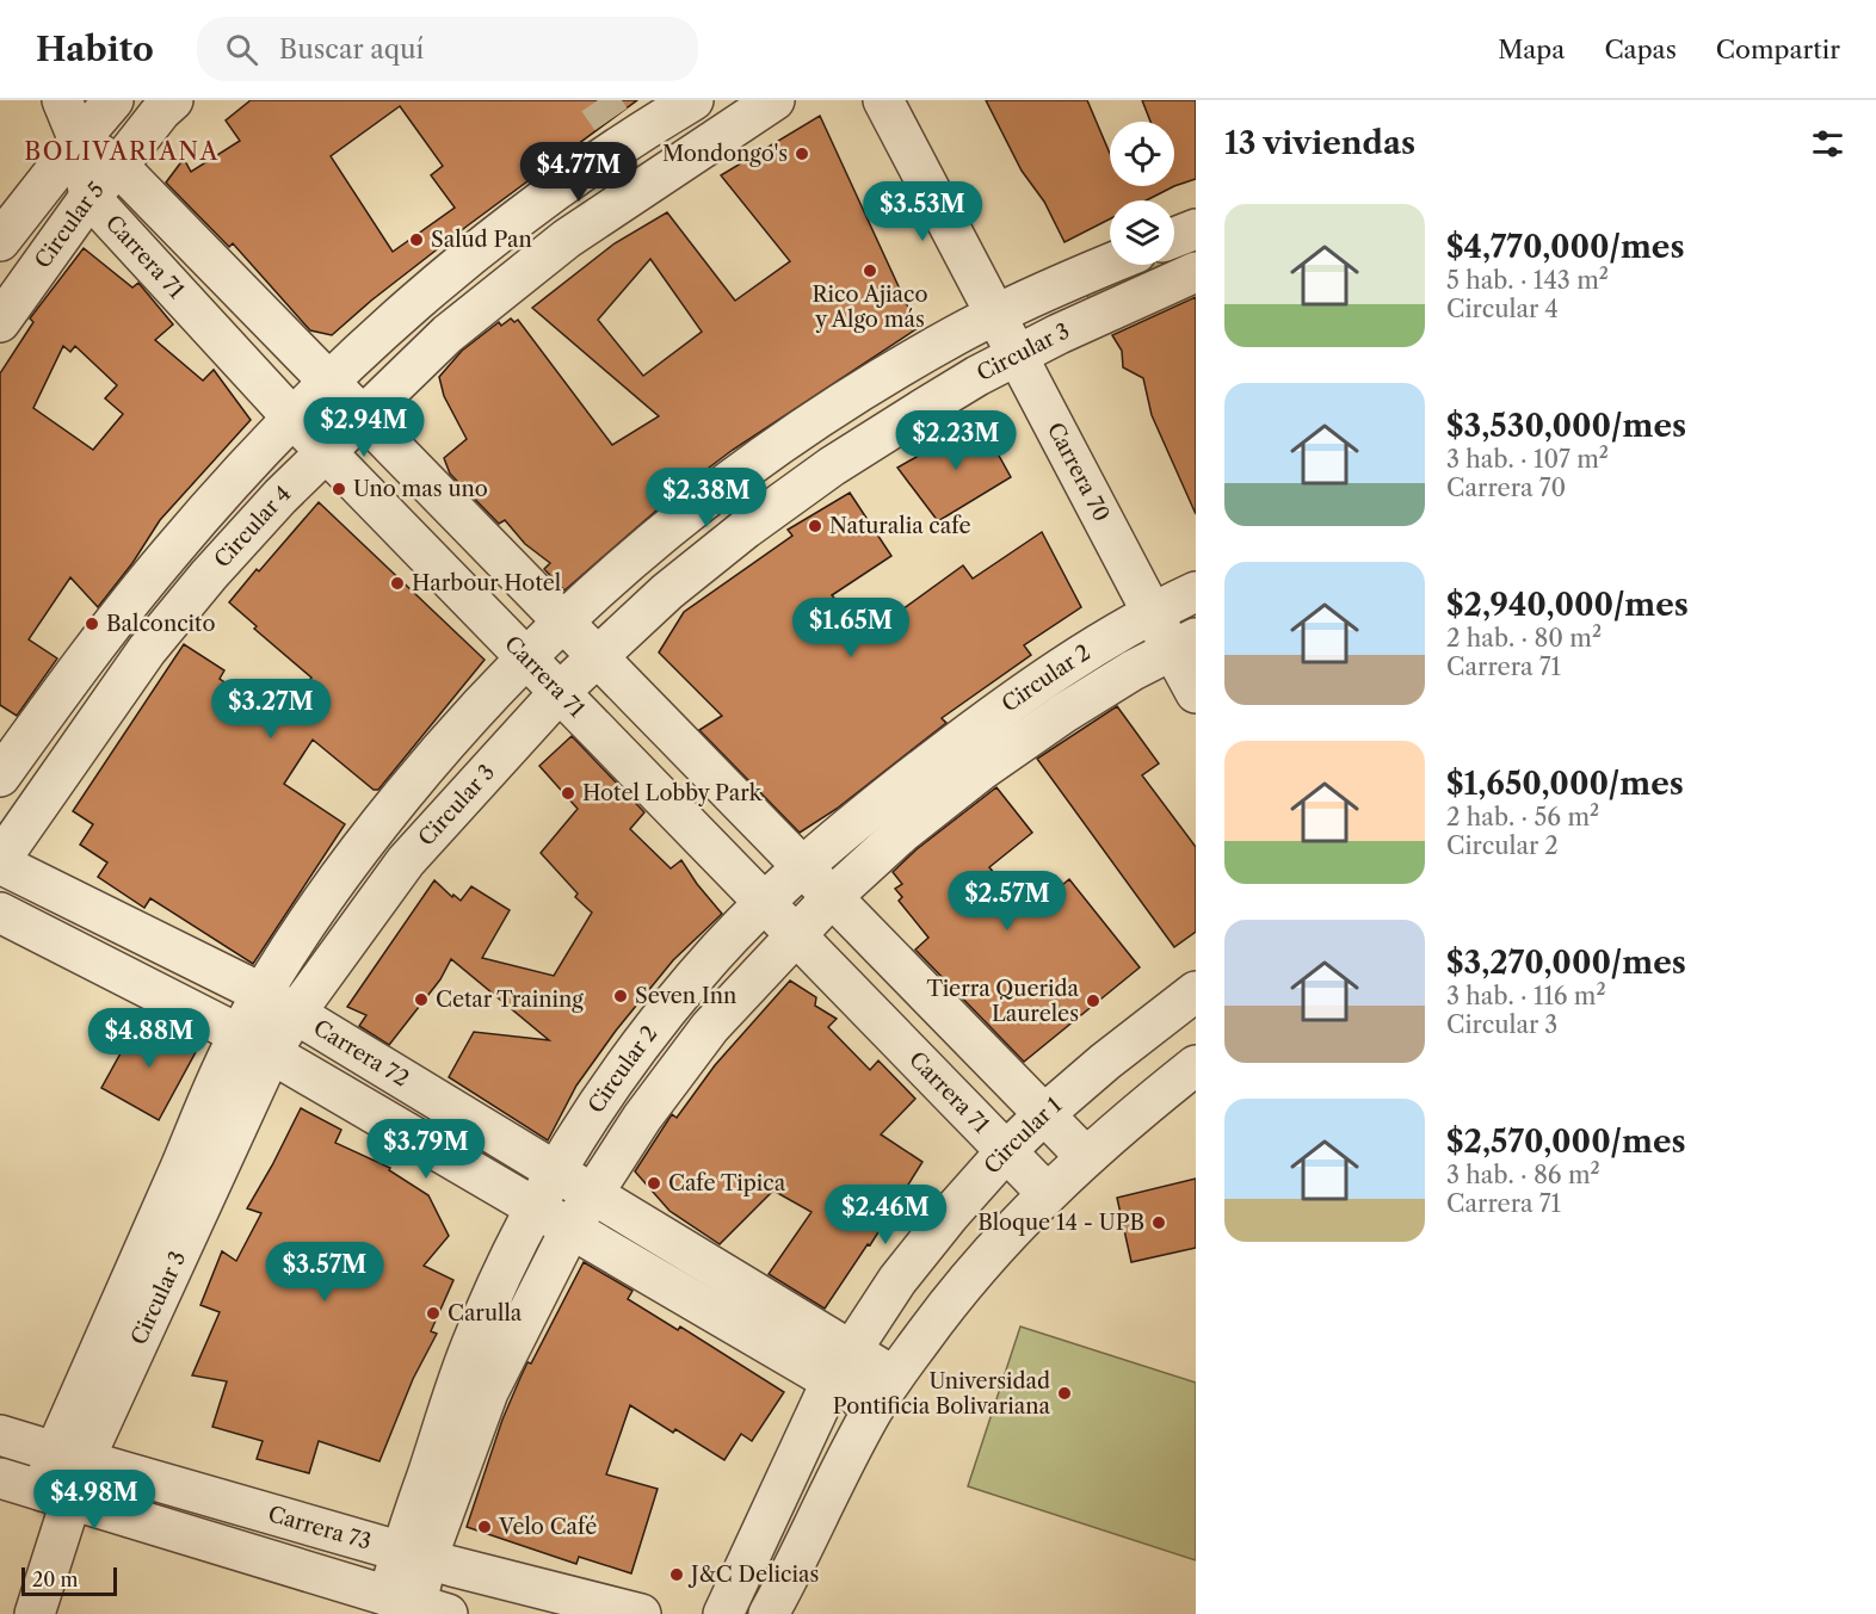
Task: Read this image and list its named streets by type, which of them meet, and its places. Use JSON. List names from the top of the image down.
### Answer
{
  "streets": {
    "street": [
      "Circular 5",
      "Carrera 71",
      "Circular 3",
      "Carrera 70",
      "Circular 4",
      "Circular 2",
      "Carrera 72",
      "Circular 1",
      "Carrera 73"
    ]
  },
  "crossings": [
    ["Circular 5", "Carrera 71"],
    ["Carrera 71", "Circular 3"],
    ["Carrera 71", "Circular 4"],
    ["Carrera 71", "Circular 2"],
    ["Carrera 71", "Circular 1"],
    ["Circular 3", "Carrera 70"],
    ["Circular 3", "Carrera 72"],
    ["Circular 3", "Carrera 73"],
    ["Carrera 70", "Circular 2"],
    ["Circular 4", "Carrera 72"],
    ["Circular 2", "Carrera 72"],
    ["Circular 2", "Carrera 73"],
    ["Carrera 72", "Circular 1"]
  ],
  "districts": ["BOLIVARIANA"],
  "places": [
    "Mondongo's",
    "Salud Pan",
    "Rico Ajiaco y Algo más",
    "Uno mas uno",
    "Naturalia cafe",
    "Harbour Hotel",
    "Balconcito",
    "Hotel Lobby Park",
    "Seven Inn",
    "Cetar Training",
    "Tierra Querida Laureles",
    "Cafe Tipica",
    "Bloque 14 - UPB",
    "Carulla",
    "Universidad Pontificia Bolivariana",
    "Velo Café",
    "J&C Delicias"
  ],
  "scale_bar": "20 m",
  "page": {
    "header": "Habito",
    "search": "Buscar aquí",
    "nav": ["Mapa", "Capas", "Compartir"],
    "heading": "13 viviendas",
    "price": [
      "$4.77M",
      "$3.53M",
      "$2.94M",
      "$2.23M",
      "$2.38M",
      "$1.65M",
      "$3.27M",
      "$2.57M",
      "$4.88M",
      "$3.79M",
      "$2.46M",
      "$3.57M",
      "$4.98M"
    ],
    "list": [
      {
        "name": "$4,770,000/mes",
        "note": "5 hab. · 143 m² · Circular 4"
      },
      {
        "name": "$3,530,000/mes",
        "note": "3 hab. · 107 m² · Carrera 70"
      },
      {
        "name": "$2,940,000/mes",
        "note": "2 hab. · 80 m² · Carrera 71"
      },
      {
        "name": "$1,650,000/mes",
        "note": "2 hab. · 56 m² · Circular 2"
      },
      {
        "name": "$3,270,000/mes",
        "note": "3 hab. · 116 m² · Circular 3"
      },
      {
        "name": "$2,570,000/mes",
        "note": "3 hab. · 86 m² · Carrera 71"
      }
    ],
    "scale": "20 m"
  }
}
